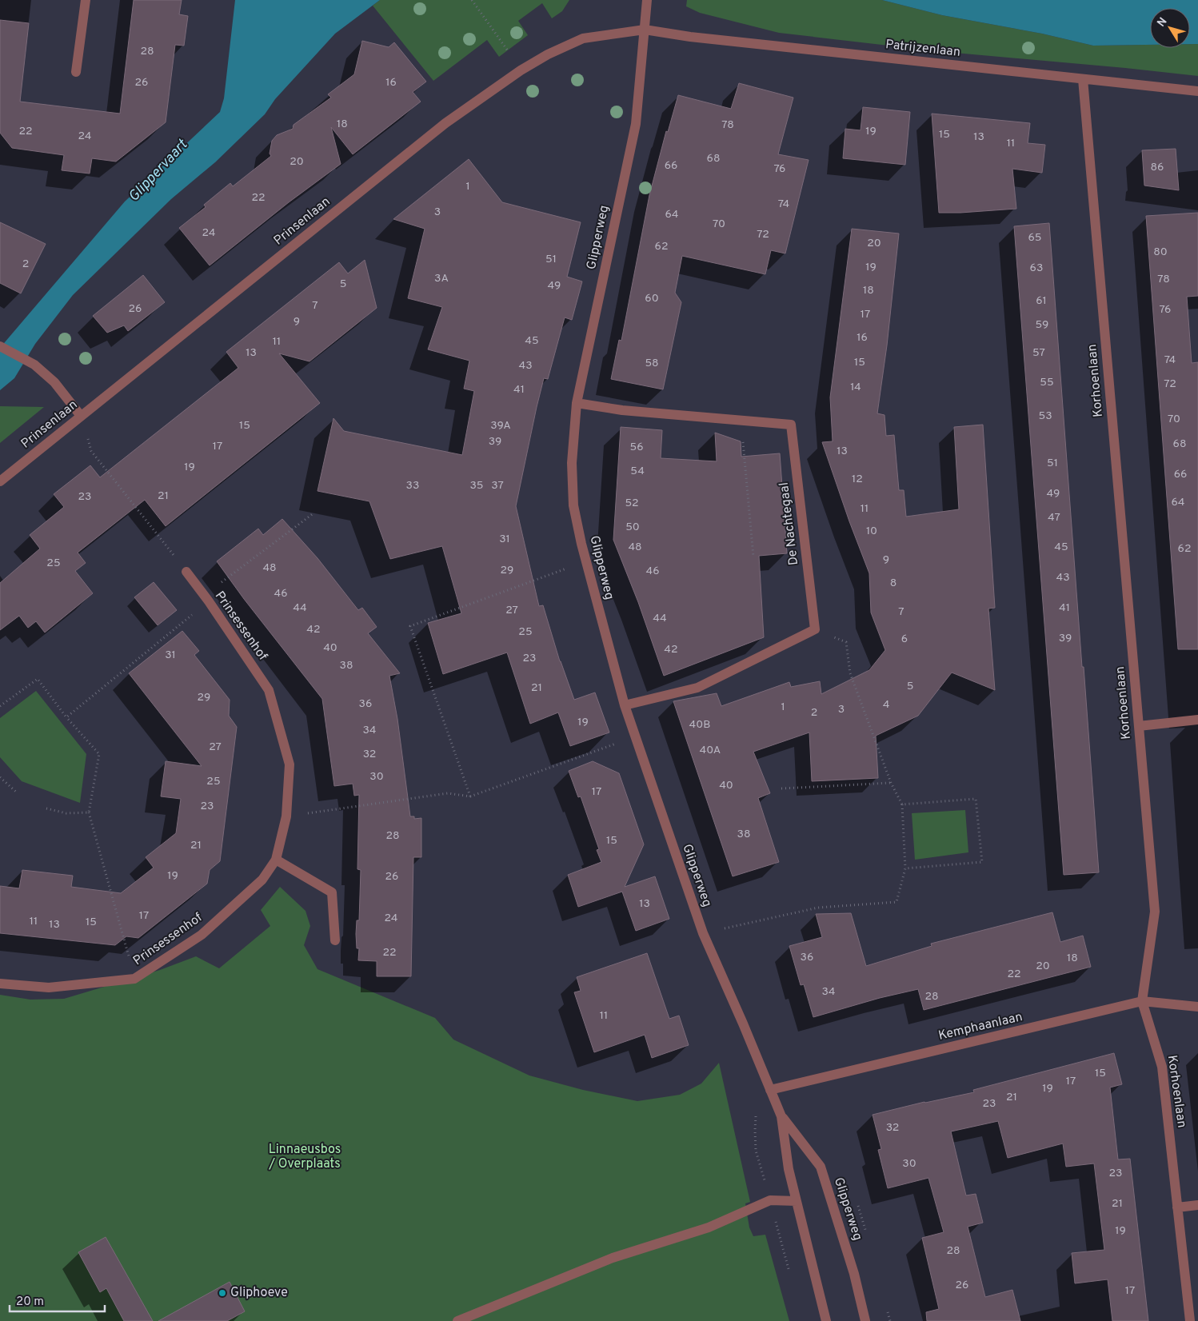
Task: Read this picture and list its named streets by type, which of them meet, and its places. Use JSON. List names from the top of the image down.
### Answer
{
  "streets": {
    "street": [
      "Patrijzenlaan",
      "Prinsenlaan",
      "Glipperweg",
      "Korhoenlaan",
      "De Nachtegaal",
      "Prinsessenhof",
      "Kemphaanlaan"
    ]
  },
  "crossings": [
    ["Patrijzenlaan", "Prinsenlaan"],
    ["Patrijzenlaan", "Glipperweg"],
    ["Patrijzenlaan", "Korhoenlaan"],
    ["Prinsenlaan", "Glipperweg"],
    ["Glipperweg", "De Nachtegaal"],
    ["Glipperweg", "Kemphaanlaan"],
    ["Korhoenlaan", "Kemphaanlaan"]
  ],
  "water": ["Glippervaart"],
  "parks": ["Linnaeusbos / Overplaats"],
  "places": ["Gliphoeve"],
  "house_numbers": [
    "28",
    "26",
    "16",
    "18",
    "78",
    "22",
    "19",
    "15",
    "24",
    "13",
    "11",
    "68",
    "20",
    "66",
    "86",
    "76",
    "1",
    "22",
    "74",
    "3",
    "64",
    "70",
    "24",
    "72",
    "65",
    "20",
    "62",
    "80",
    "51",
    "2",
    "19",
    "63",
    "3A",
    "78",
    "5",
    "49",
    "18",
    "60",
    "61",
    "7",
    "26",
    "76",
    "17",
    "9",
    "59",
    "16",
    "45",
    "11",
    "13",
    "57",
    "74",
    "15",
    "58",
    "43",
    "55",
    "72",
    "14",
    "41",
    "53",
    "70",
    "15",
    "39A",
    "39",
    "68",
    "17",
    "56",
    "13",
    "51",
    "19",
    "54",
    "66",
    "12",
    "33",
    "35",
    "37",
    "49",
    "21",
    "23",
    "64",
    "52",
    "11",
    "47",
    "50",
    "10",
    "31",
    "48",
    "45",
    "62",
    "9",
    "25",
    "48",
    "29",
    "46",
    "43",
    "8",
    "46",
    "44",
    "41",
    "27",
    "7",
    "44",
    "42",
    "25",
    "39",
    "6",
    "40",
    "42",
    "31",
    "23",
    "38",
    "5",
    "21",
    "29",
    "36",
    "4",
    "1",
    "3",
    "2",
    "19",
    "40B",
    "34",
    "27",
    "40A",
    "32",
    "30",
    "25",
    "40",
    "17",
    "23",
    "38",
    "28",
    "15",
    "21",
    "19",
    "26",
    "13",
    "17",
    "24",
    "11",
    "15",
    "13",
    "22",
    "36",
    "18",
    "20",
    "22",
    "34",
    "28",
    "11",
    "15",
    "17",
    "19",
    "21",
    "23",
    "32",
    "30",
    "23",
    "21",
    "19",
    "28",
    "26",
    "17"
  ],
  "scale_bar": "20 m",
  "north": "top left"
}
